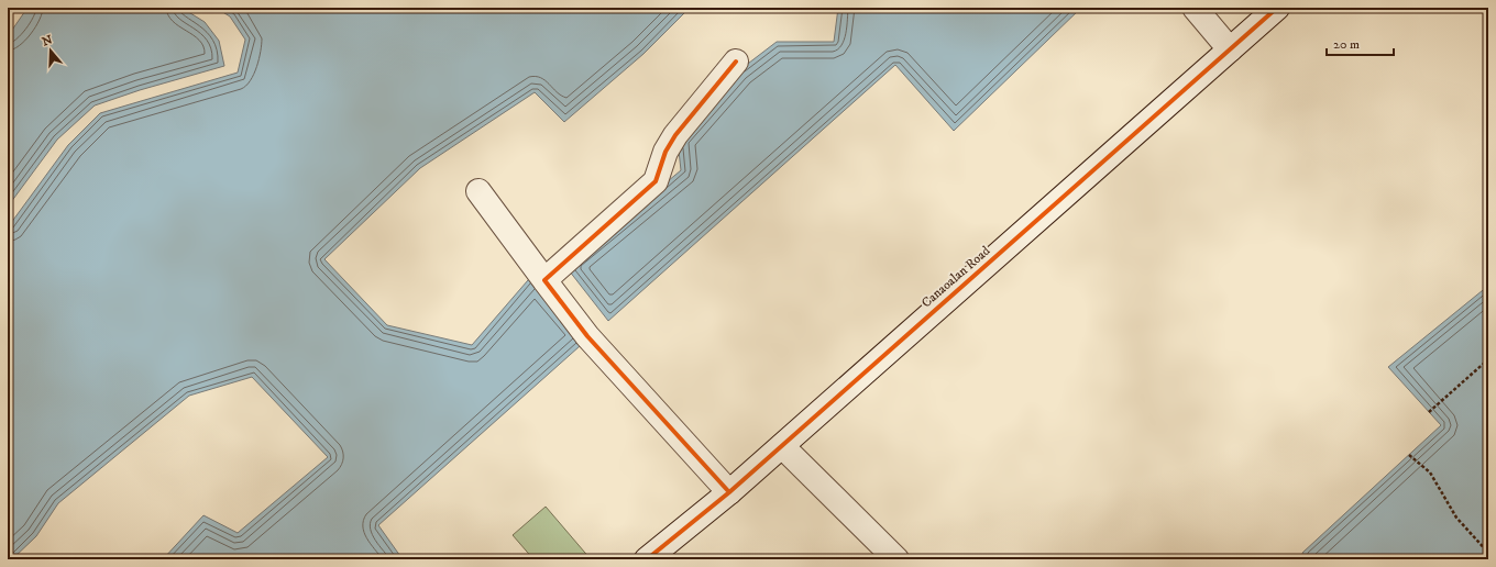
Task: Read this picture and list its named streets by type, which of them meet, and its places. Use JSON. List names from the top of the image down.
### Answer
{
  "streets": {
    "street": ["Canaoalan Road"]
  },
  "scale_bar": "20 m",
  "north": "top"
}
